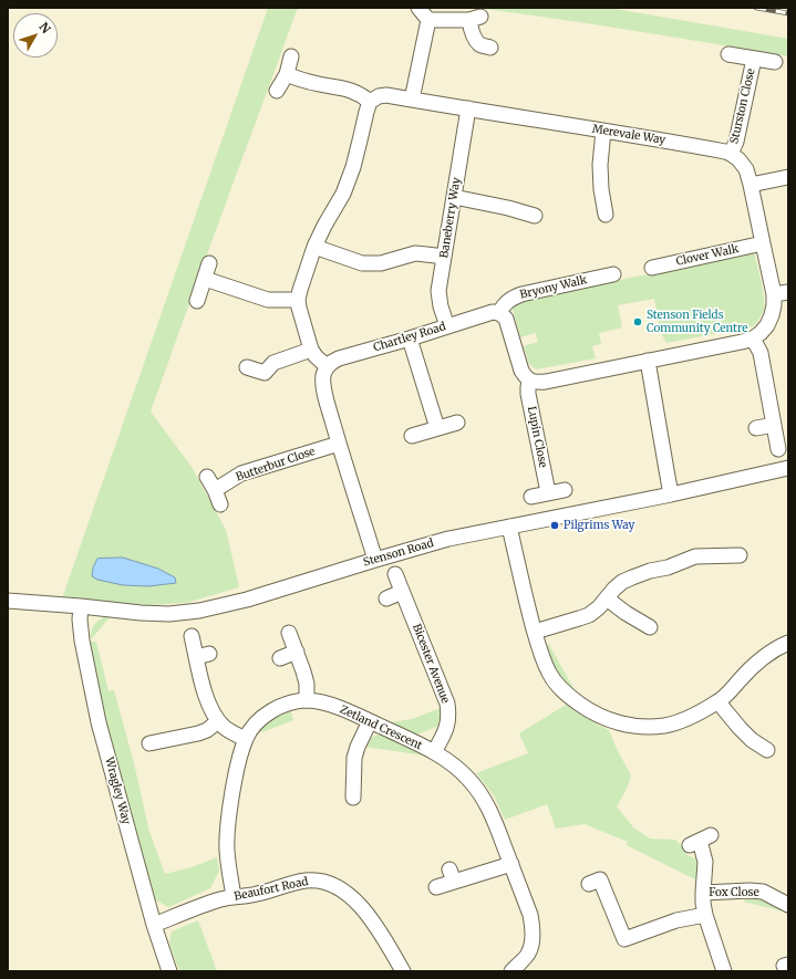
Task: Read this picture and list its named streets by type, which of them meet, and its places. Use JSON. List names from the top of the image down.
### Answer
{
  "streets": {
    "street": [
      "Sturston Close",
      "Merevale Way",
      "Baneberry Way",
      "Clover Walk",
      "Bryony Walk",
      "Chartley Road",
      "Lupin Close",
      "Butterbur Close",
      "Stenson Road",
      "Bicester Avenue",
      "Zetland Crescent",
      "Wragley Way",
      "Beaufort Road",
      "Fox Close"
    ]
  },
  "crossings": [
    ["Sturston Close", "Merevale Way"],
    ["Merevale Way", "Baneberry Way"],
    ["Baneberry Way", "Chartley Road"],
    ["Bryony Walk", "Chartley Road"],
    ["Stenson Road", "Wragley Way"],
    ["Bicester Avenue", "Zetland Crescent"],
    ["Zetland Crescent", "Beaufort Road"],
    ["Wragley Way", "Beaufort Road"]
  ],
  "places": ["Stenson Fields Community Centre", "Pilgrims Way"],
  "north": "top right"
}
